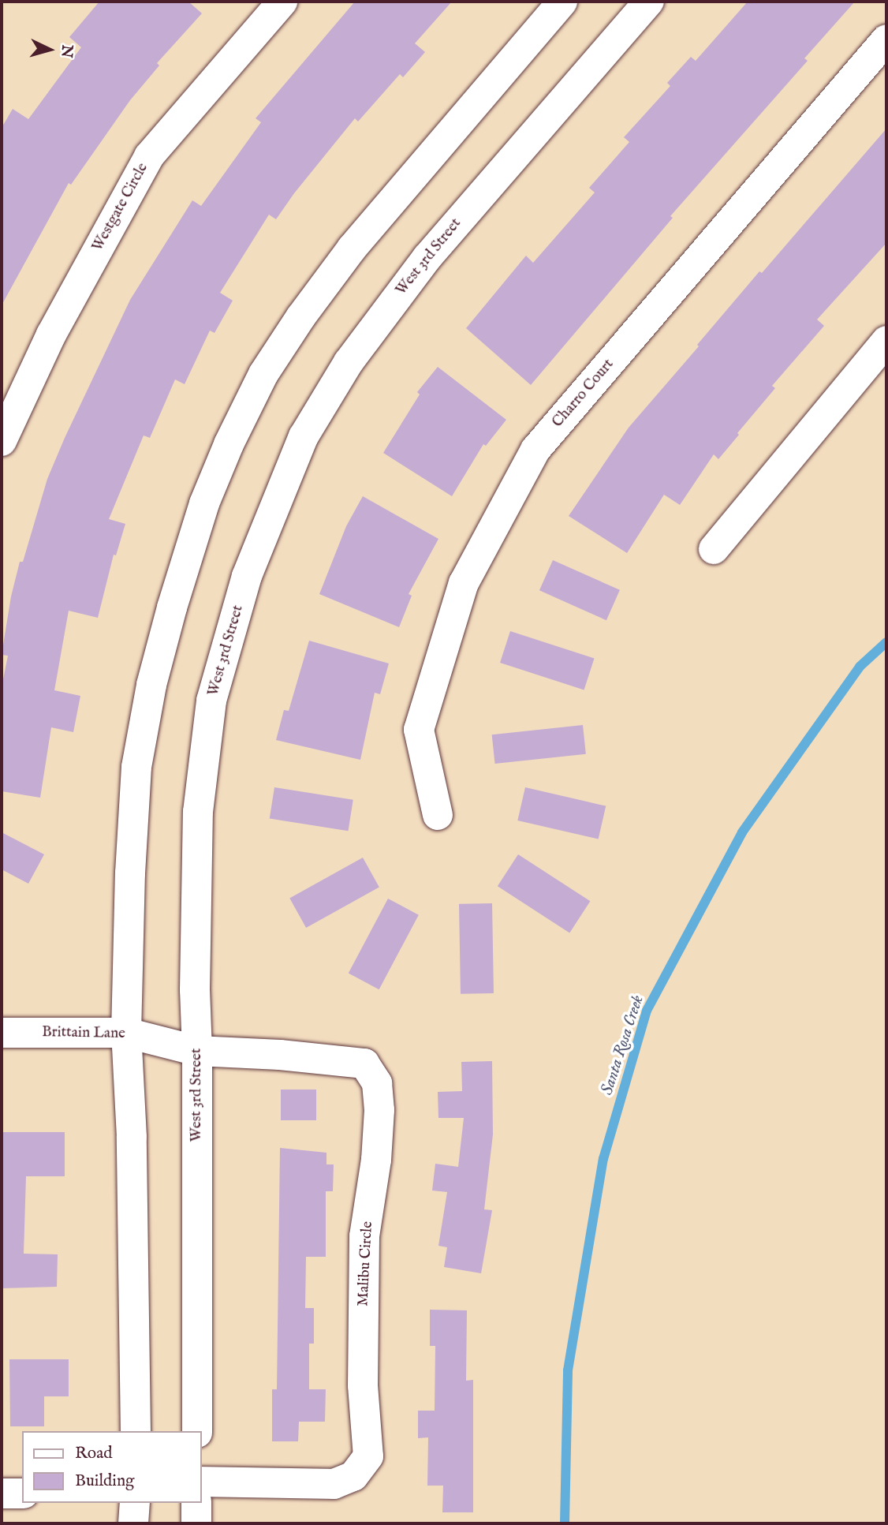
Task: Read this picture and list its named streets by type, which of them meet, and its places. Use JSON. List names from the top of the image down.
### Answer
{
  "streets": {
    "main road": [
      "Westgate Circle",
      "West 3rd Street",
      "Charro Court",
      "Brittain Lane",
      "Malibu Circle"
    ]
  },
  "crossings": [
    ["West 3rd Street", "Brittain Lane"],
    ["West 3rd Street", "Malibu Circle"],
    ["Brittain Lane", "Malibu Circle"]
  ],
  "water": ["Santa Rosa Creek"],
  "legend": ["Road", "Building"],
  "north": "right"
}
